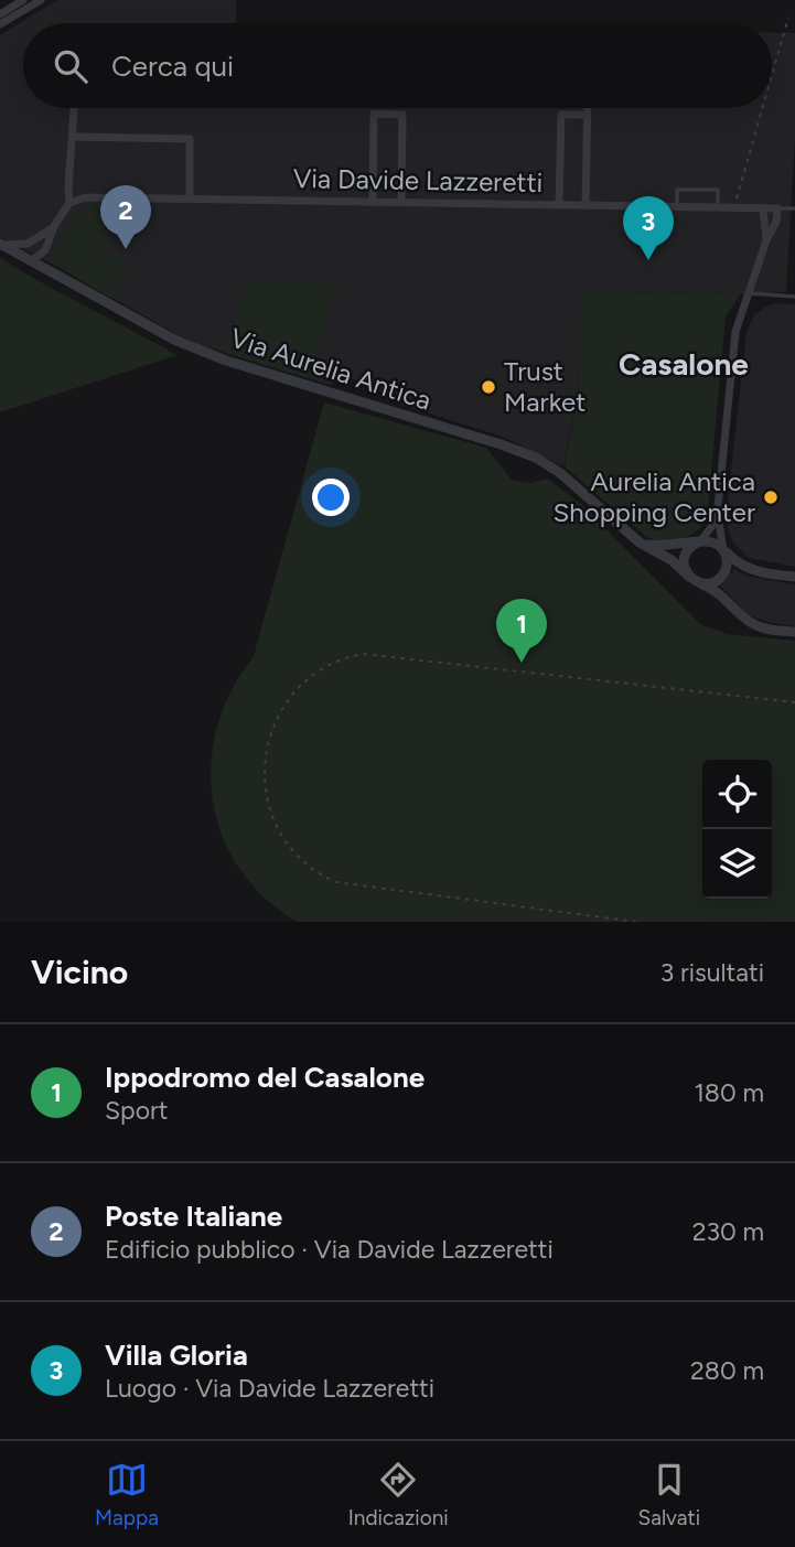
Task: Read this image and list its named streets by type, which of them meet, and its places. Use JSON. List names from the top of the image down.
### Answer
{
  "streets": {
    "street": ["Via Davide Lazzeretti", "Via Aurelia Antica"]
  },
  "districts": ["Casalone"],
  "places": ["Trust Market", "Aurelia Antica Shopping Center"],
  "page": {
    "search": "Cerca qui",
    "pins": ["2", "3", "1"],
    "heading": ["Vicino", "3 risultati"],
    "list": [
      {
        "mark": "1",
        "name": "Ippodromo del Casalone",
        "note": "Sport",
        "value": "180 m"
      },
      {
        "mark": "2",
        "name": "Poste Italiane",
        "note": "Edificio pubblico · Via Davide Lazzeretti",
        "value": "230 m"
      },
      {
        "mark": "3",
        "name": "Villa Gloria",
        "note": "Luogo · Via Davide Lazzeretti",
        "value": "280 m"
      }
    ],
    "nav": ["Mappa", "Indicazioni", "Salvati"]
  }
}
